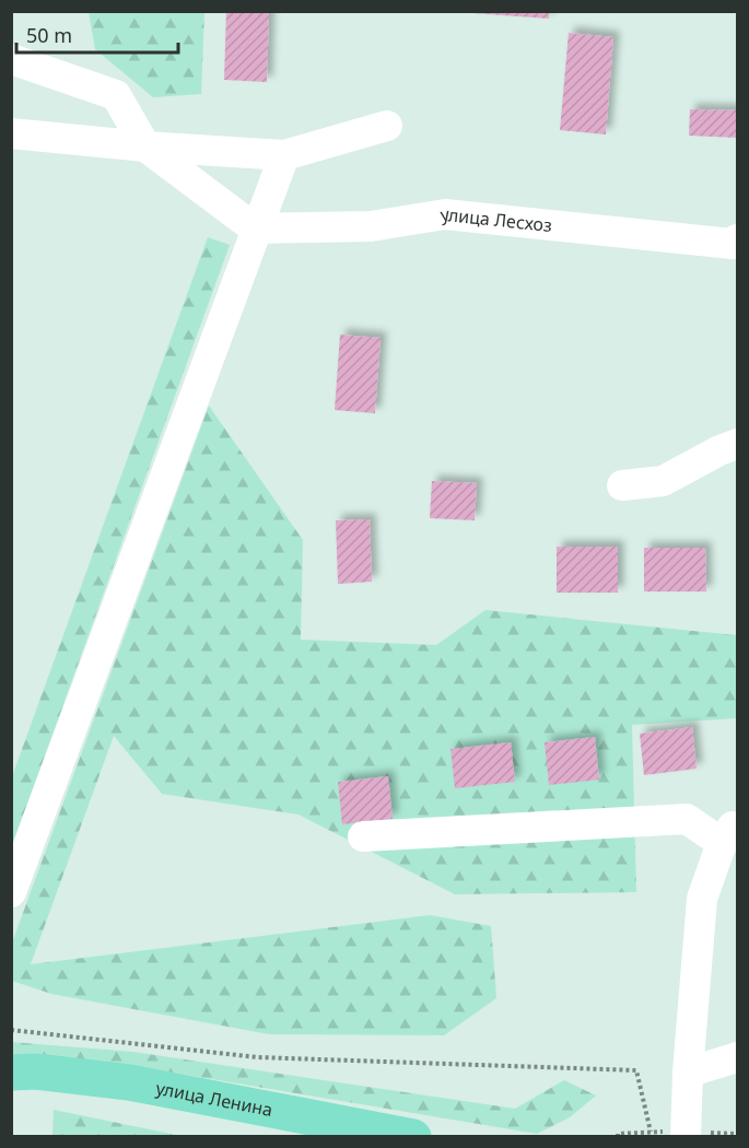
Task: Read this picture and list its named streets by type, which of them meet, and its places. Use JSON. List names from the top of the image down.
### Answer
{
  "streets": {
    "main road": ["улица Ленина"],
    "street": ["улица Лесхоз"]
  },
  "scale_bar": "50 m"
}
